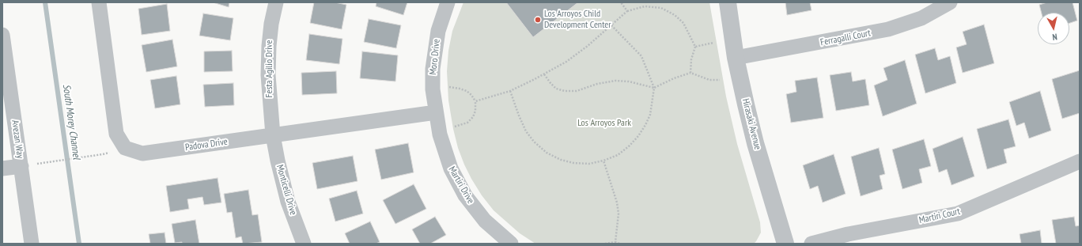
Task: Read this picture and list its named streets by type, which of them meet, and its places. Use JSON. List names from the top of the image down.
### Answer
{
  "streets": {
    "street": [
      "Ferragalli Court",
      "Moro Drive",
      "Festa Agilio Drive",
      "Hirasaki Avenue",
      "Avezan Way",
      "Padova Drive",
      "Martiri Drive",
      "Monticelli Drive",
      "Martiri Court"
    ]
  },
  "crossings": [
    ["Ferragalli Court", "Hirasaki Avenue"],
    ["Moro Drive", "Padova Drive"],
    ["Moro Drive", "Martiri Drive"],
    ["Festa Agilio Drive", "Padova Drive"],
    ["Festa Agilio Drive", "Monticelli Drive"],
    ["Padova Drive", "Martiri Drive"],
    ["Padova Drive", "Monticelli Drive"]
  ],
  "water": ["South Morey Channel"],
  "parks": ["Los Arroyos Park"],
  "places": ["Los Arroyos Child Development Center"],
  "north": "bottom"
}
